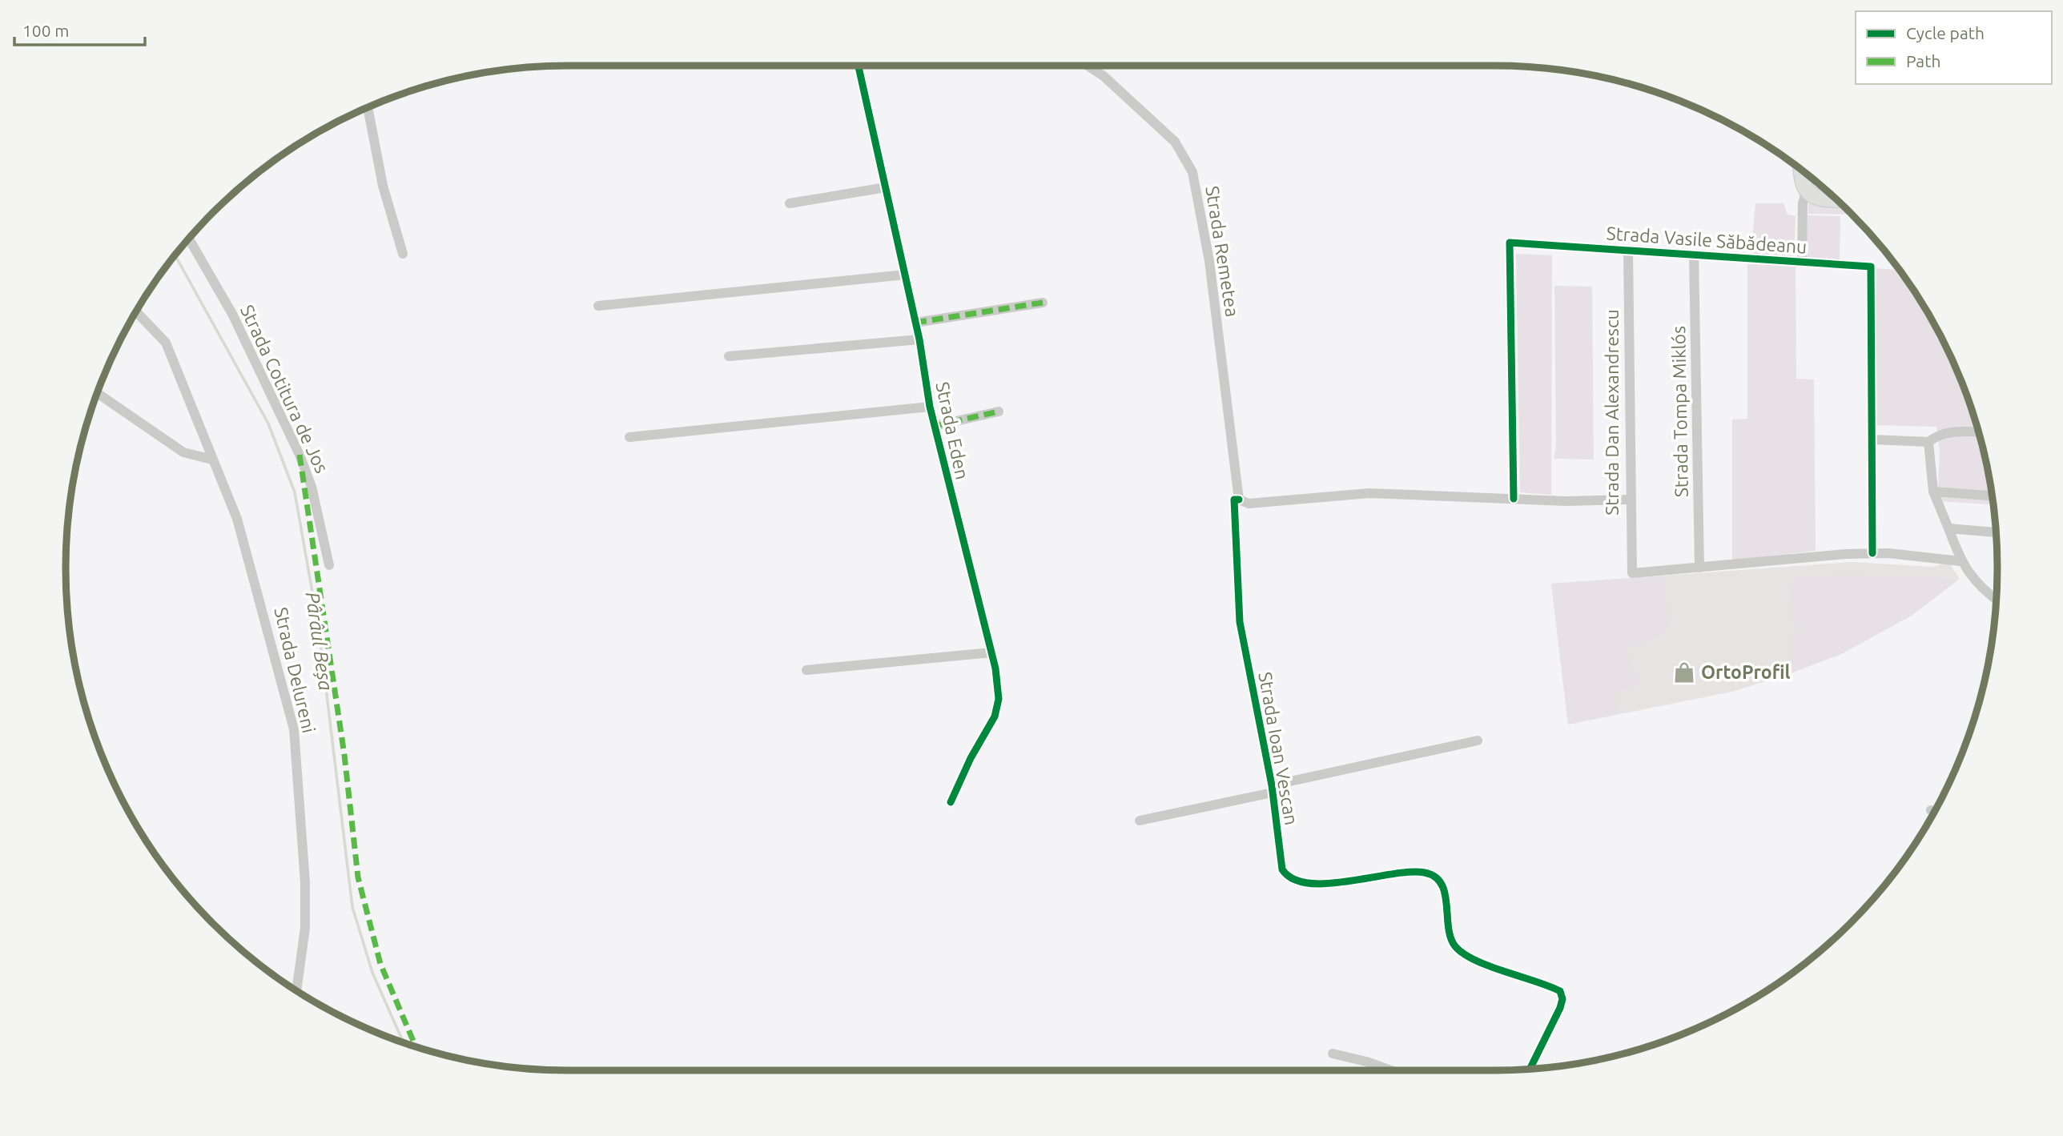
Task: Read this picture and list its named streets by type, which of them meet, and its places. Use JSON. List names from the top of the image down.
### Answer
{
  "streets": {
    "street": [
      "Strada Vasile Săbădeanu",
      "Strada Remetea",
      "Strada Cotitura de Jos",
      "Strada Tompa Miklós",
      "Strada Dan Alexandrescu",
      "Strada Eden",
      "Strada Delureni",
      "Strada Ioan Vescan"
    ]
  },
  "crossings": [
    ["Strada Vasile Săbădeanu", "Strada Tompa Miklós"],
    ["Strada Vasile Săbădeanu", "Strada Dan Alexandrescu"],
    ["Strada Remetea", "Strada Ioan Vescan"],
    ["Strada Tompa Miklós", "Strada Dan Alexandrescu"]
  ],
  "water": ["Pârâul Beșa"],
  "places": {
    "shop": ["OrtoProfil"]
  },
  "legend": ["Cycle path", "Path"],
  "scale_bar": "100 m"
}
